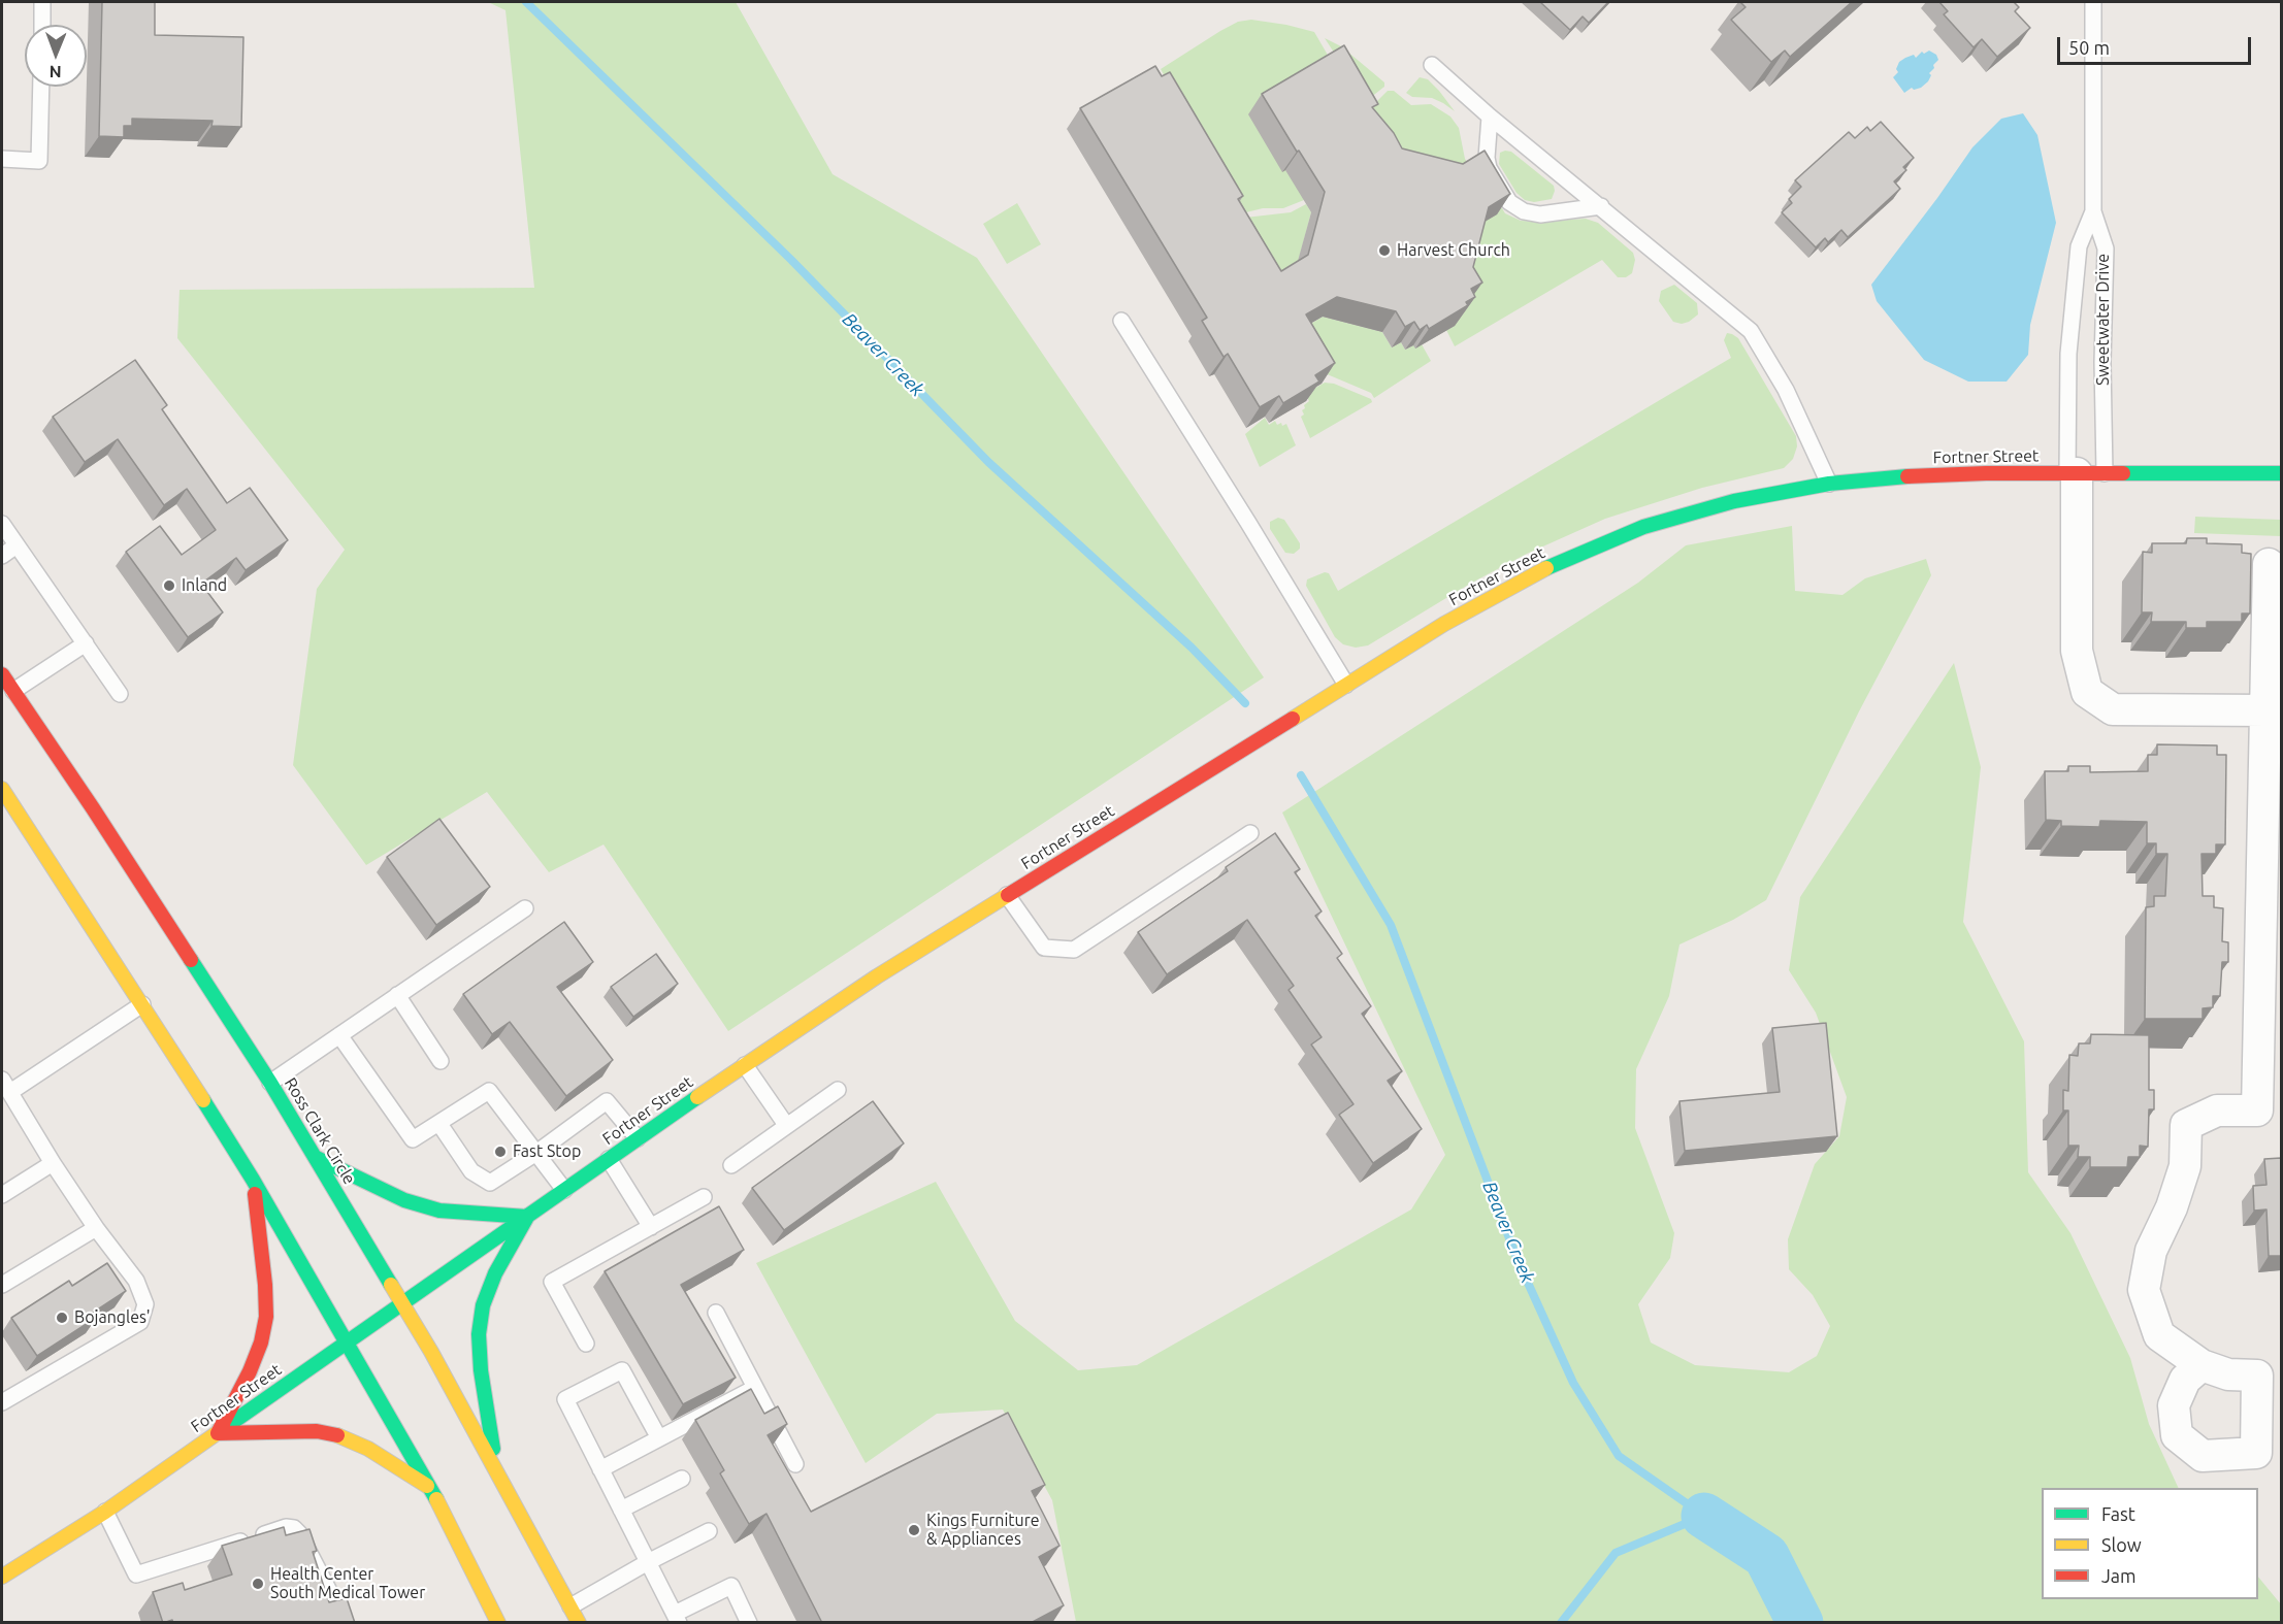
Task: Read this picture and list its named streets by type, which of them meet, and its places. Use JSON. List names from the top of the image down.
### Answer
{
  "streets": {
    "main road": ["Fortner Street", "Ross Clark Circle"],
    "lane": ["Sweetwater Drive"]
  },
  "crossings": [
    ["Sweetwater Drive", "Fortner Street"],
    ["Fortner Street", "Ross Clark Circle"]
  ],
  "water": ["Beaver Creek"],
  "places": [
    "Harvest Church",
    "Inland",
    "Fast Stop",
    "Bojangles'",
    "Kings Furniture & Appliances",
    "Health Center South Medical Tower"
  ],
  "legend": ["Fast", "Slow", "Jam"],
  "scale_bar": "50 m",
  "north": "bottom"
}
